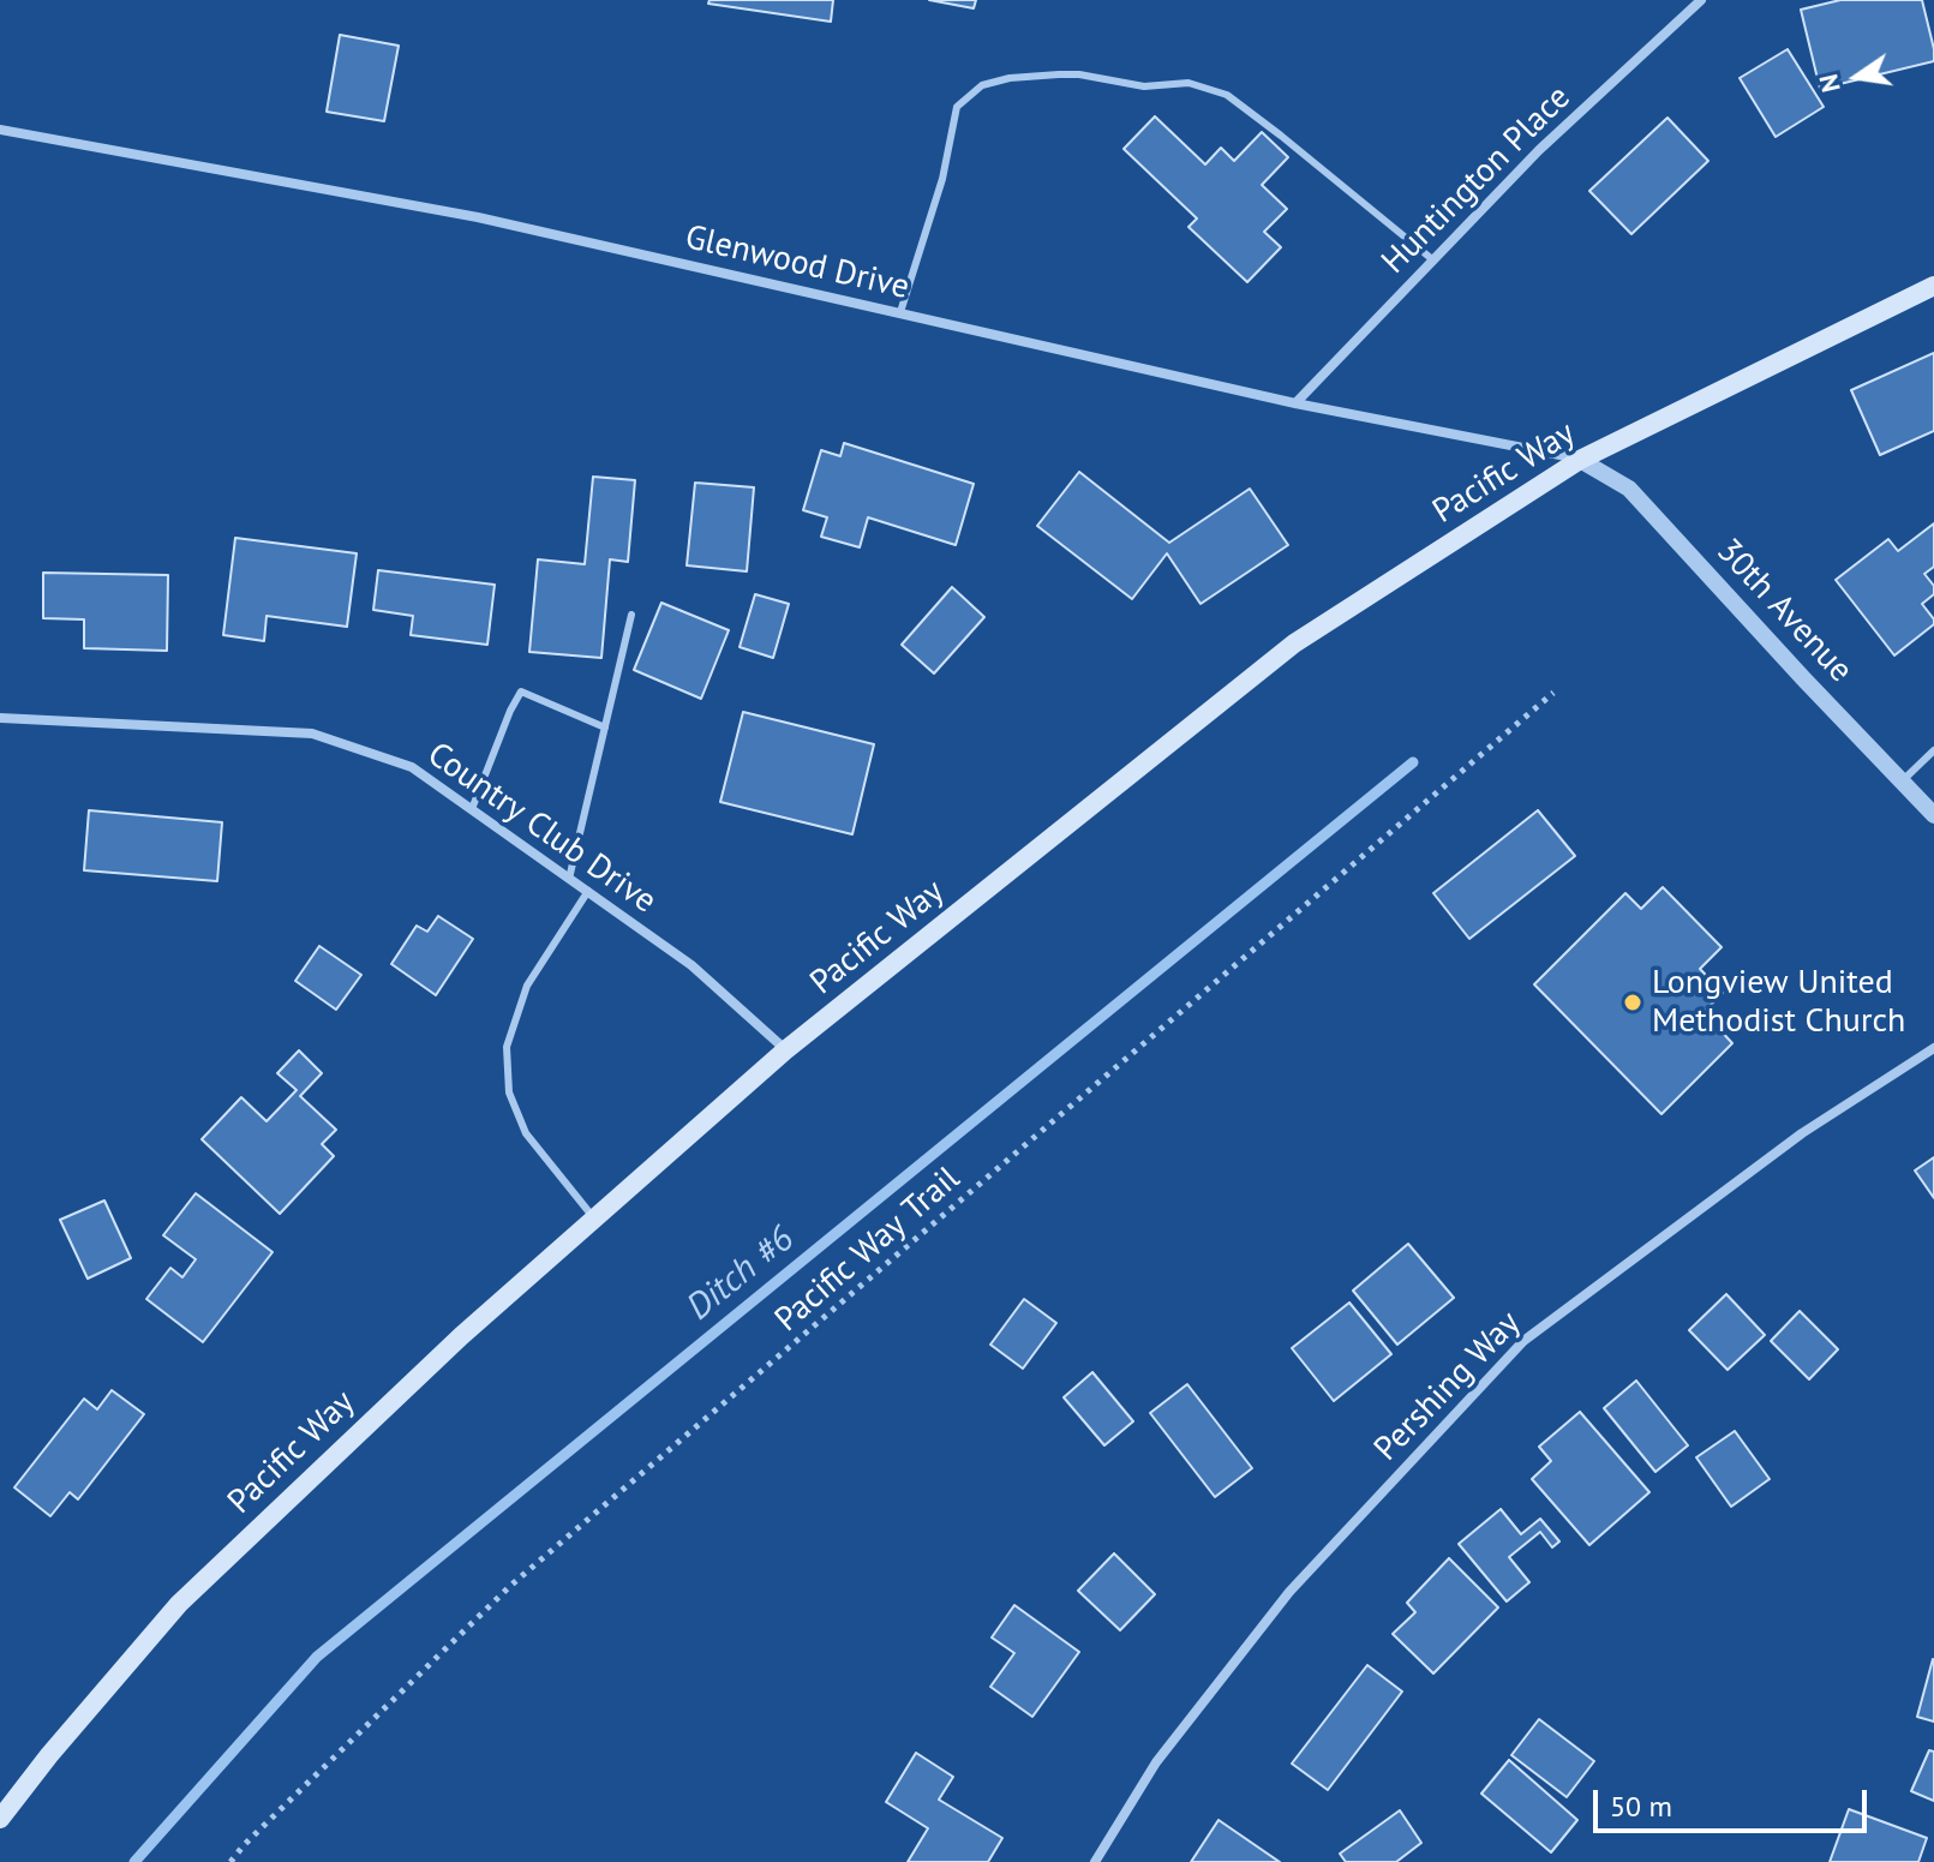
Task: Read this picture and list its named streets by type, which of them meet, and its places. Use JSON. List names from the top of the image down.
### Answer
{
  "streets": {
    "main road": ["Pacific Way"],
    "street": [
      "Huntington Place",
      "Glenwood Drive",
      "30th Avenue",
      "Country Club Drive",
      "Pershing Way"
    ],
    "path": ["Pacific Way Trail"]
  },
  "crossings": [
    ["Huntington Place", "Glenwood Drive"],
    ["Glenwood Drive", "Pacific Way"],
    ["Glenwood Drive", "30th Avenue"],
    ["Pacific Way", "30th Avenue"],
    ["Pacific Way", "Country Club Drive"]
  ],
  "water": ["Ditch #6"],
  "places": ["Longview United Methodist Church"],
  "scale_bar": "50 m",
  "north": "left"
}
